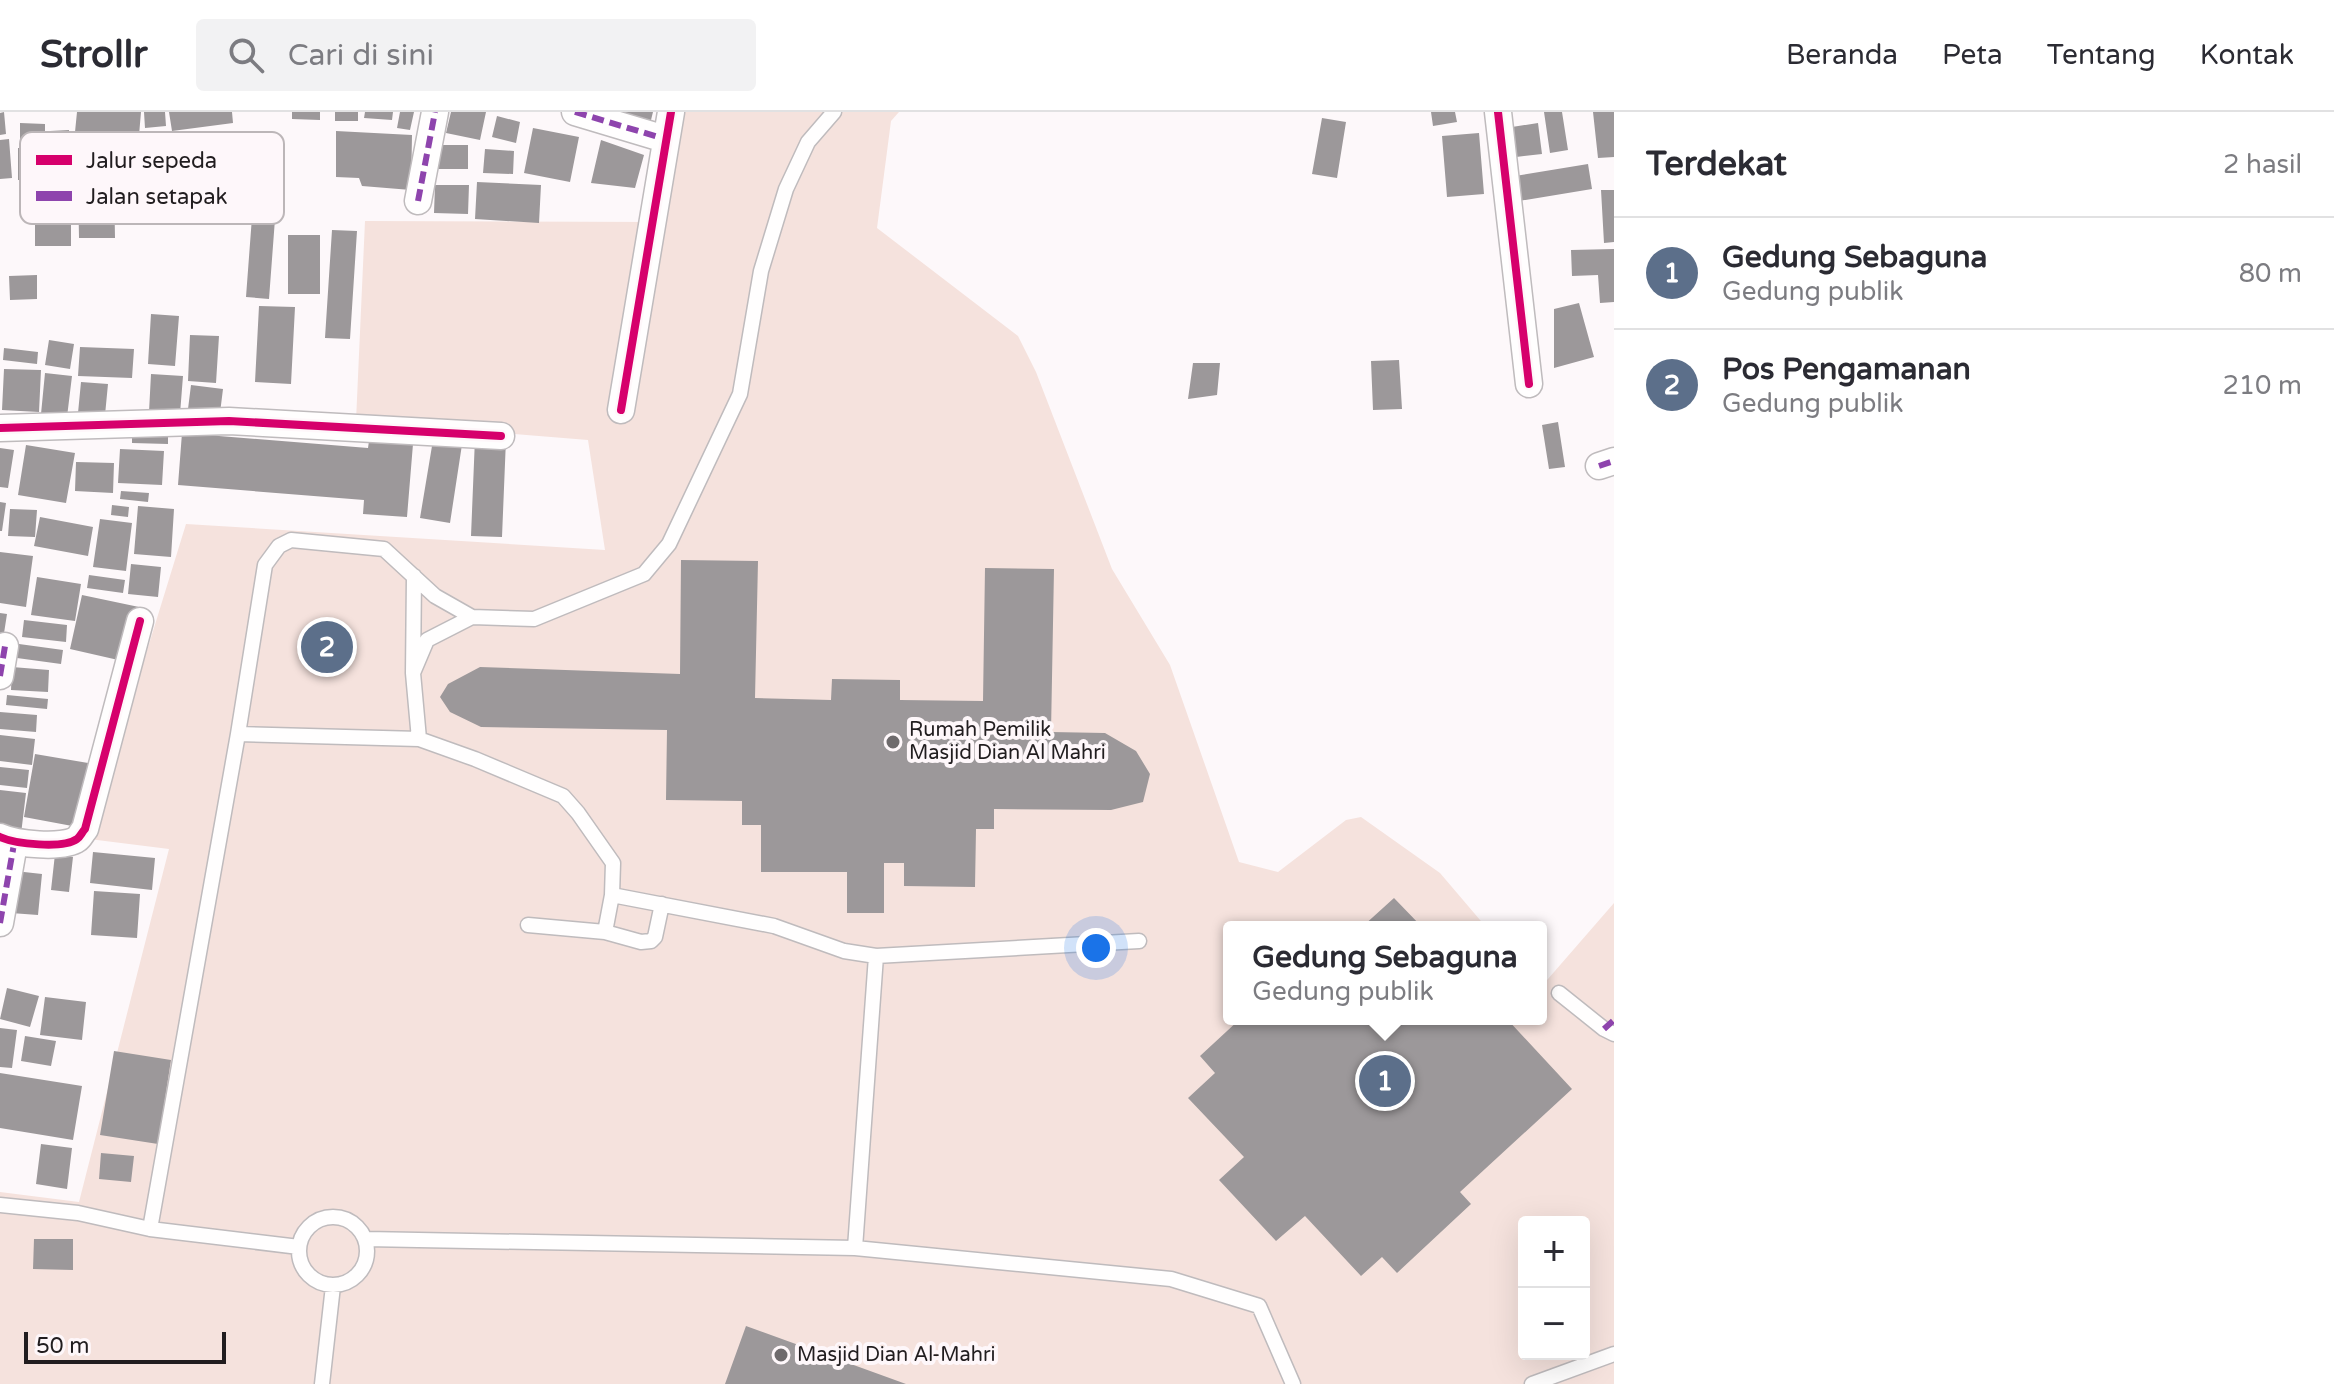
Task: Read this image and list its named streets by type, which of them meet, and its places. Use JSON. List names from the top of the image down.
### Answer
{
  "places": ["Rumah Pemilik Masjid Dian Al Mahri", "Masjid Dian Al-Mahri"],
  "legend": ["Jalur sepeda", "Jalan setapak"],
  "scale_bar": "50 m",
  "page": {
    "header": "Strollr",
    "search": "Cari di sini",
    "nav": [
      "Beranda",
      "Peta",
      "Tentang",
      "Kontak"
    ],
    "heading": ["Terdekat", "2 hasil"],
    "list": [
      {
        "mark": "1",
        "name": "Gedung Sebaguna",
        "note": "Gedung publik",
        "value": "80 m"
      },
      {
        "mark": "2",
        "name": "Pos Pengamanan",
        "note": "Gedung publik",
        "value": "210 m"
      }
    ],
    "pins": ["2", "1"],
    "popup": ["Gedung Sebaguna", "Gedung publik"],
    "map_buttons": ["+", "−"],
    "scale": "50 m"
  }
}
